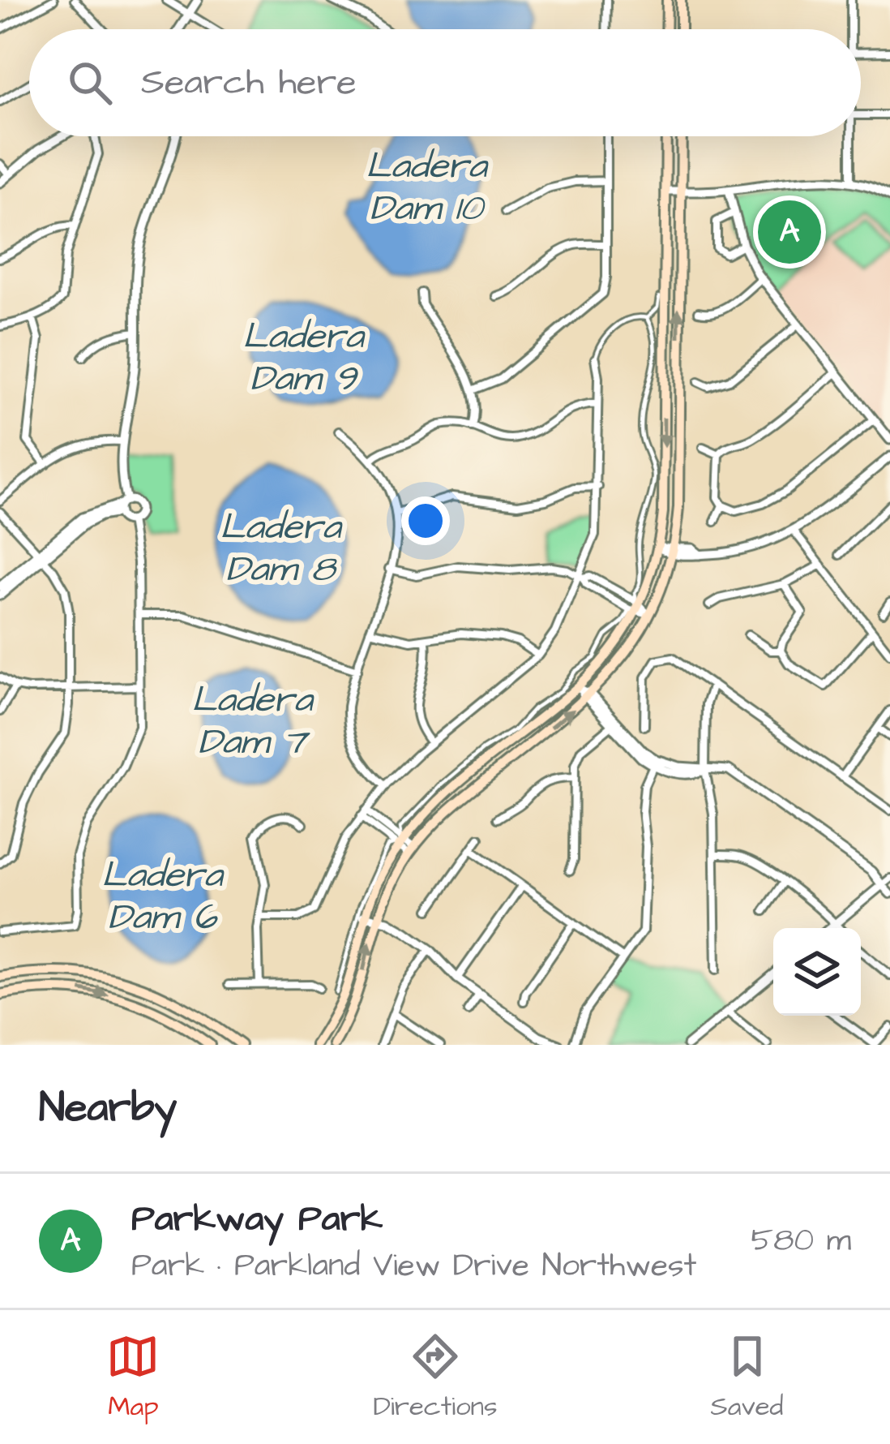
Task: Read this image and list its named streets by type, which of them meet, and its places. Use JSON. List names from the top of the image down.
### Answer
{
  "water": [
    "Ladera Dam 10",
    "Ladera Dam 9",
    "Ladera Dam 8",
    "Ladera Dam 7",
    "Ladera Dam 6"
  ],
  "page": {
    "search": "Search here",
    "pins": "A",
    "heading": "Nearby",
    "list": [
      {
        "mark": "A",
        "name": "Parkway Park",
        "note": "Park · Parkland View Drive Northwest",
        "value": "580 m"
      }
    ],
    "nav": ["Map", "Directions", "Saved"]
  }
}
